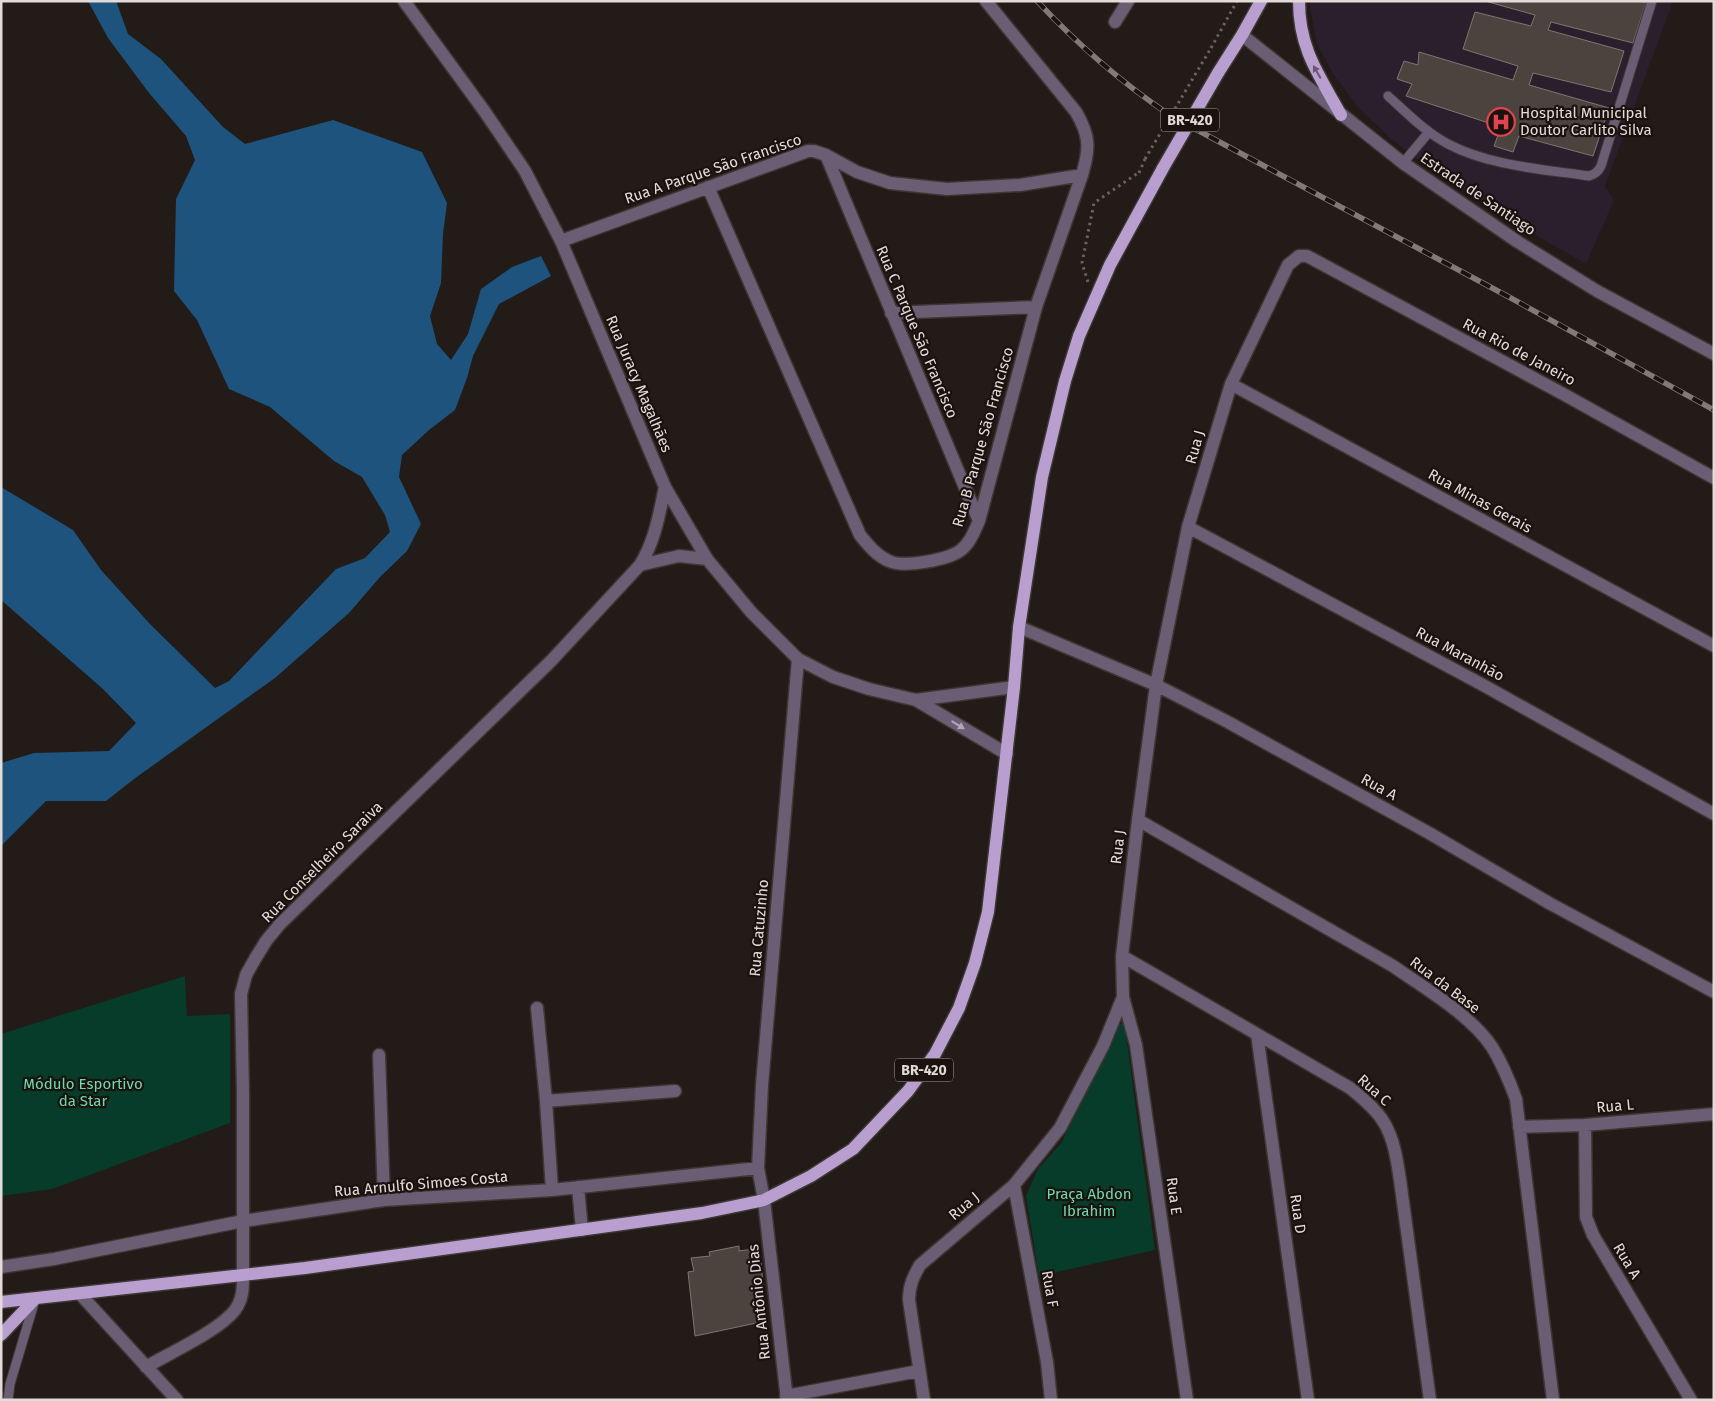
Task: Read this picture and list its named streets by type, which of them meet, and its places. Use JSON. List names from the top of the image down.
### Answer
{
  "streets": {
    "main road": ["BR-420"],
    "street": [
      "Rua A Parque São Francisco",
      "Estrada de Santiago",
      "Rua C Parque São Francisco",
      "Rua Rio de Janeiro",
      "Rua Juracy Magalhães",
      "Rua B Parque São Francisco",
      "Rua J",
      "Rua Minas Gerais",
      "Rua Maranhão",
      "Rua A",
      "Rua Conselheiro Saraiva",
      "Rua Catuzinho",
      "Rua da Base",
      "Rua C",
      "Rua L",
      "Rua Arnulfo Simoes Costa",
      "Rua E",
      "Rua D",
      "Rua F",
      "Rua Antônio Dias"
    ]
  },
  "crossings": [
    ["BR-420", "Estrada de Santiago"],
    ["BR-420", "Rua A"],
    ["BR-420", "Rua Conselheiro Saraiva"],
    ["BR-420", "Rua Catuzinho"],
    ["BR-420", "Rua Antônio Dias"],
    ["Rua A Parque São Francisco", "Rua C Parque São Francisco"],
    ["Rua A Parque São Francisco", "Rua Juracy Magalhães"],
    ["Rua A Parque São Francisco", "Rua B Parque São Francisco"],
    ["Rua C Parque São Francisco", "Rua B Parque São Francisco"],
    ["Rua Rio de Janeiro", "Rua J"],
    ["Rua Juracy Magalhães", "Rua Conselheiro Saraiva"],
    ["Rua Juracy Magalhães", "Rua Catuzinho"],
    ["Rua J", "Rua Minas Gerais"],
    ["Rua J", "Rua Maranhão"],
    ["Rua J", "Rua A"],
    ["Rua J", "Rua da Base"],
    ["Rua J", "Rua C"],
    ["Rua J", "Rua E"],
    ["Rua J", "Rua F"],
    ["Rua A", "Rua L"],
    ["Rua Conselheiro Saraiva", "Rua Arnulfo Simoes Costa"],
    ["Rua Catuzinho", "Rua Arnulfo Simoes Costa"],
    ["Rua Catuzinho", "Rua Antônio Dias"],
    ["Rua da Base", "Rua L"],
    ["Rua C", "Rua D"]
  ],
  "parks": ["Módulo Esportivo da Star", "Praça Abdon Ibrahim"],
  "places": {
    "hospital": ["Hospital Municipal Doutor Carlito Silva"]
  }
}
